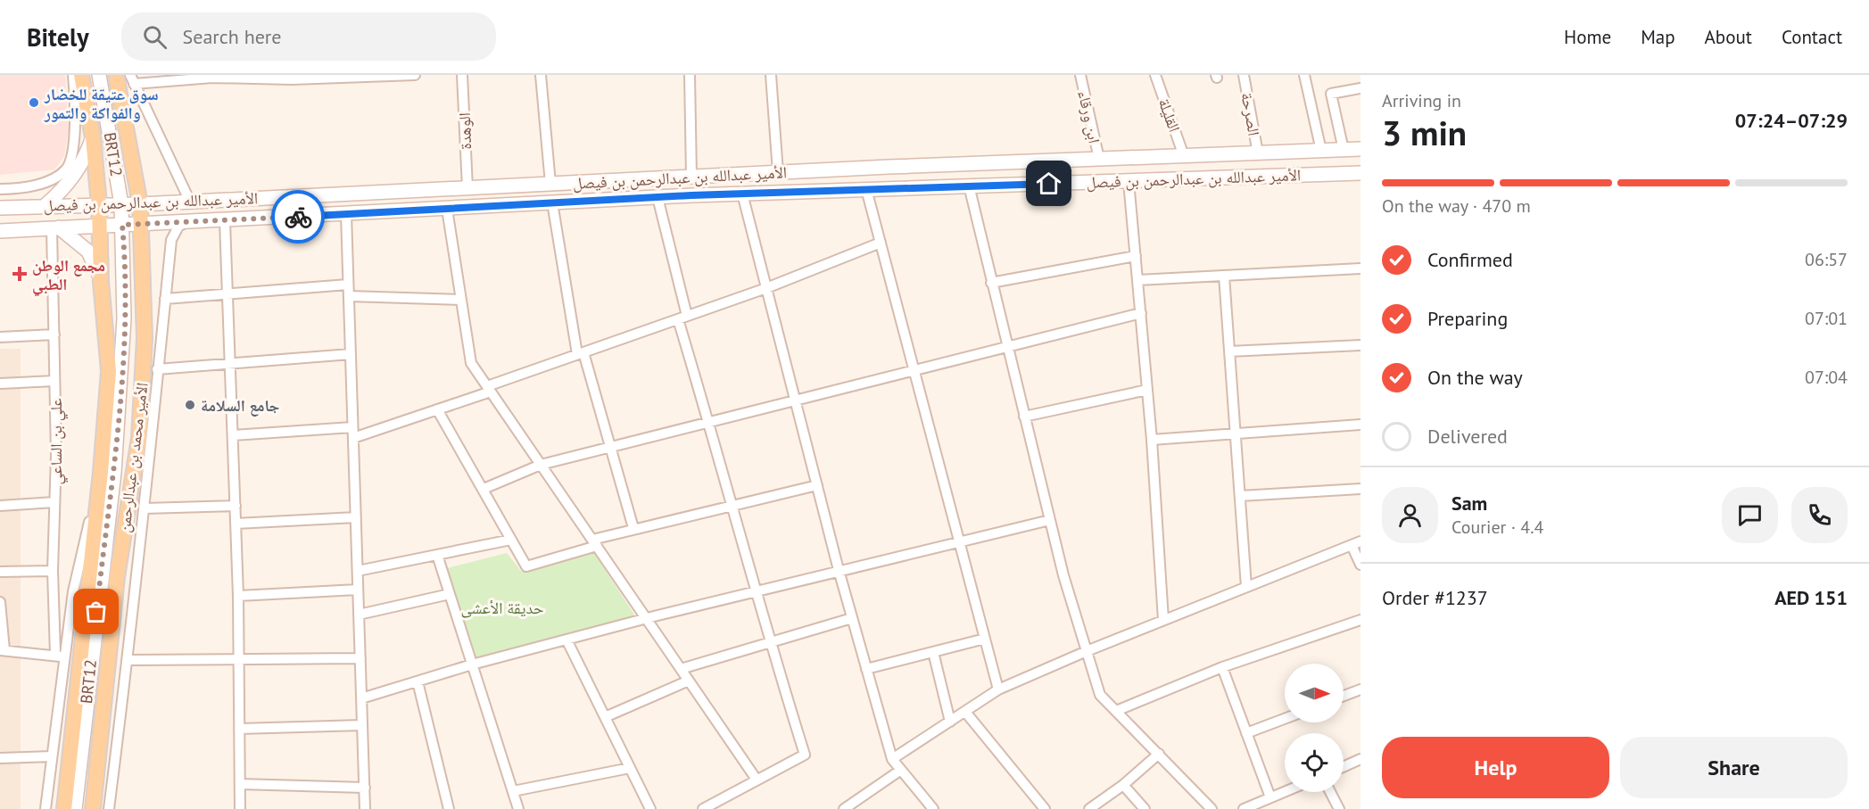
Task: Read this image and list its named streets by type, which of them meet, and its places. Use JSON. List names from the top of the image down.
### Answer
{
  "streets": {
    "main road": ["BRT12", "الأمير عبدالله بن عبدالرحمن بن فيصل", "الأمير محمد بن عبدالرحمن"],
    "street": [
      "الصرحة",
      "القليلة",
      "ابن ورقاء",
      "الوهدة",
      "علي بن الساعي"
    ]
  },
  "crossings": [
    ["الصرحة", "الأمير عبدالله بن عبدالرحمن بن فيصل"],
    ["القليلة", "الأمير عبدالله بن عبدالرحمن بن فيصل"],
    ["ابن ورقاء", "الأمير عبدالله بن عبدالرحمن بن فيصل"],
    ["الوهدة", "الأمير عبدالله بن عبدالرحمن بن فيصل"],
    ["BRT12", "الأمير عبدالله بن عبدالرحمن بن فيصل"],
    ["الأمير عبدالله بن عبدالرحمن بن فيصل", "علي بن الساعي"],
    ["الأمير عبدالله بن عبدالرحمن بن فيصل", "الأمير محمد بن عبدالرحمن"],
    ["علي بن الساعي", "الأمير محمد بن عبدالرحمن"]
  ],
  "parks": ["حديقة الأعشى"],
  "places": {
    "other": ["سوق عتيقة للخضار والفواكة والتمور", "جامع السلامة"],
    "health": ["مجمع الوطن الطبي"]
  },
  "north": "right",
  "page": {
    "header": "Bitely",
    "search": "Search here",
    "nav": [
      "Home",
      "Map",
      "About",
      "Contact"
    ],
    "heading": ["3 min", "Arriving in", "07:24–07:29"],
    "panel": [
      "Sam",
      "Courier · 4.4",
      "Order #1237",
      "AED 151"
    ],
    "bar": "On the way · 470 m",
    "list": [
      ["Confirmed", "06:57"],
      ["Preparing", "07:01"],
      ["On the way", "07:04"],
      "Delivered"
    ],
    "buttons": ["Help", "Share"]
  }
}
